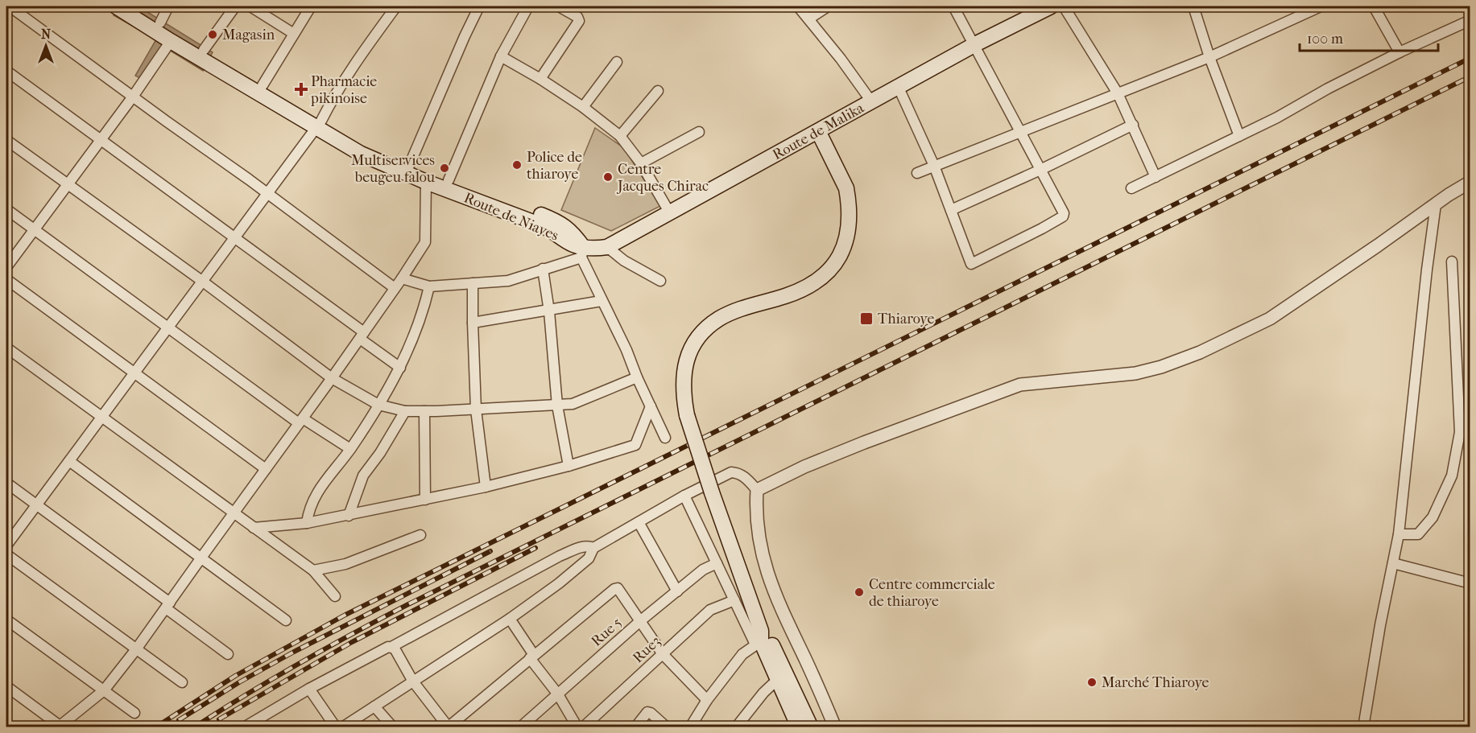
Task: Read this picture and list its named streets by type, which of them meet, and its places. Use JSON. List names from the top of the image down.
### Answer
{
  "streets": {
    "main road": ["Route de Malika", "Route de Niayes"],
    "street": ["Rue 5", "Rue3"]
  },
  "crossings": [
    ["Route de Malika", "Route de Niayes"]
  ],
  "places": {
    "other": [
      "Magasin",
      "Police de thiaroye",
      "Multiservices beugeu falou",
      "Centre Jacques Chirac",
      "Centre commerciale de thiaroye",
      "Marché Thiaroye"
    ],
    "health": ["Pharmacie pikinoise"],
    "transit": ["Thiaroye"]
  },
  "scale_bar": "100 m",
  "north": "top"
}
